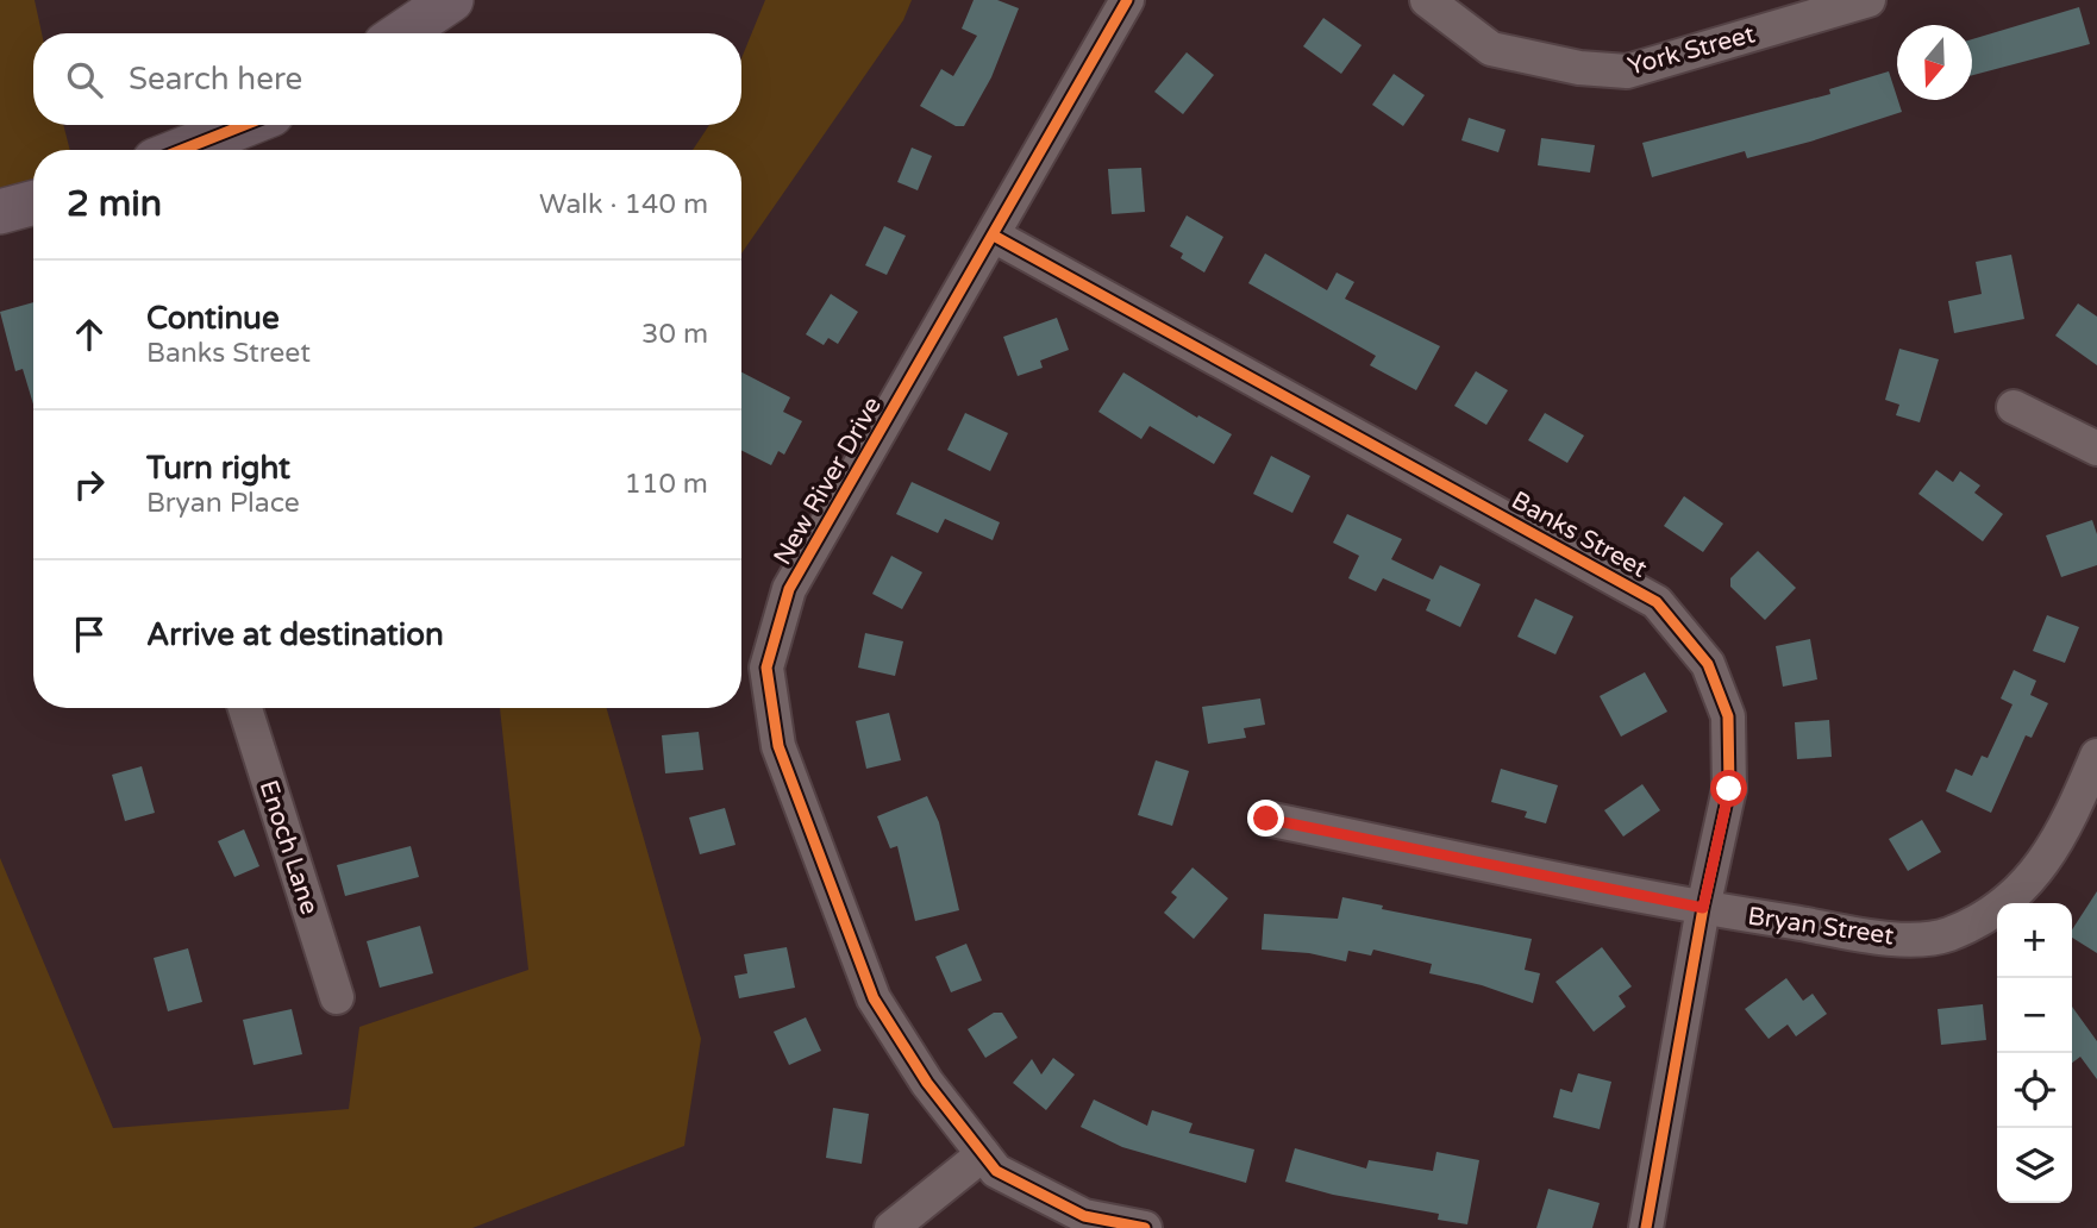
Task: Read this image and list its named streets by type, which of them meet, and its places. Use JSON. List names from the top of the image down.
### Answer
{
  "streets": {
    "street": [
      "York Street",
      "New River Drive",
      "Banks Street",
      "Enoch Lane",
      "Bryan Street"
    ]
  },
  "crossings": [
    ["New River Drive", "Banks Street"],
    ["Banks Street", "Bryan Street"]
  ],
  "north": "bottom",
  "page": {
    "search": "Search here",
    "heading": ["2 min", "Walk · 140 m"],
    "list": [
      ["Continue", "Banks Street", "30 m"],
      ["Turn right", "Bryan Place", "110 m"],
      "Arrive at destination"
    ],
    "map_buttons": ["+", "−"]
  }
}
